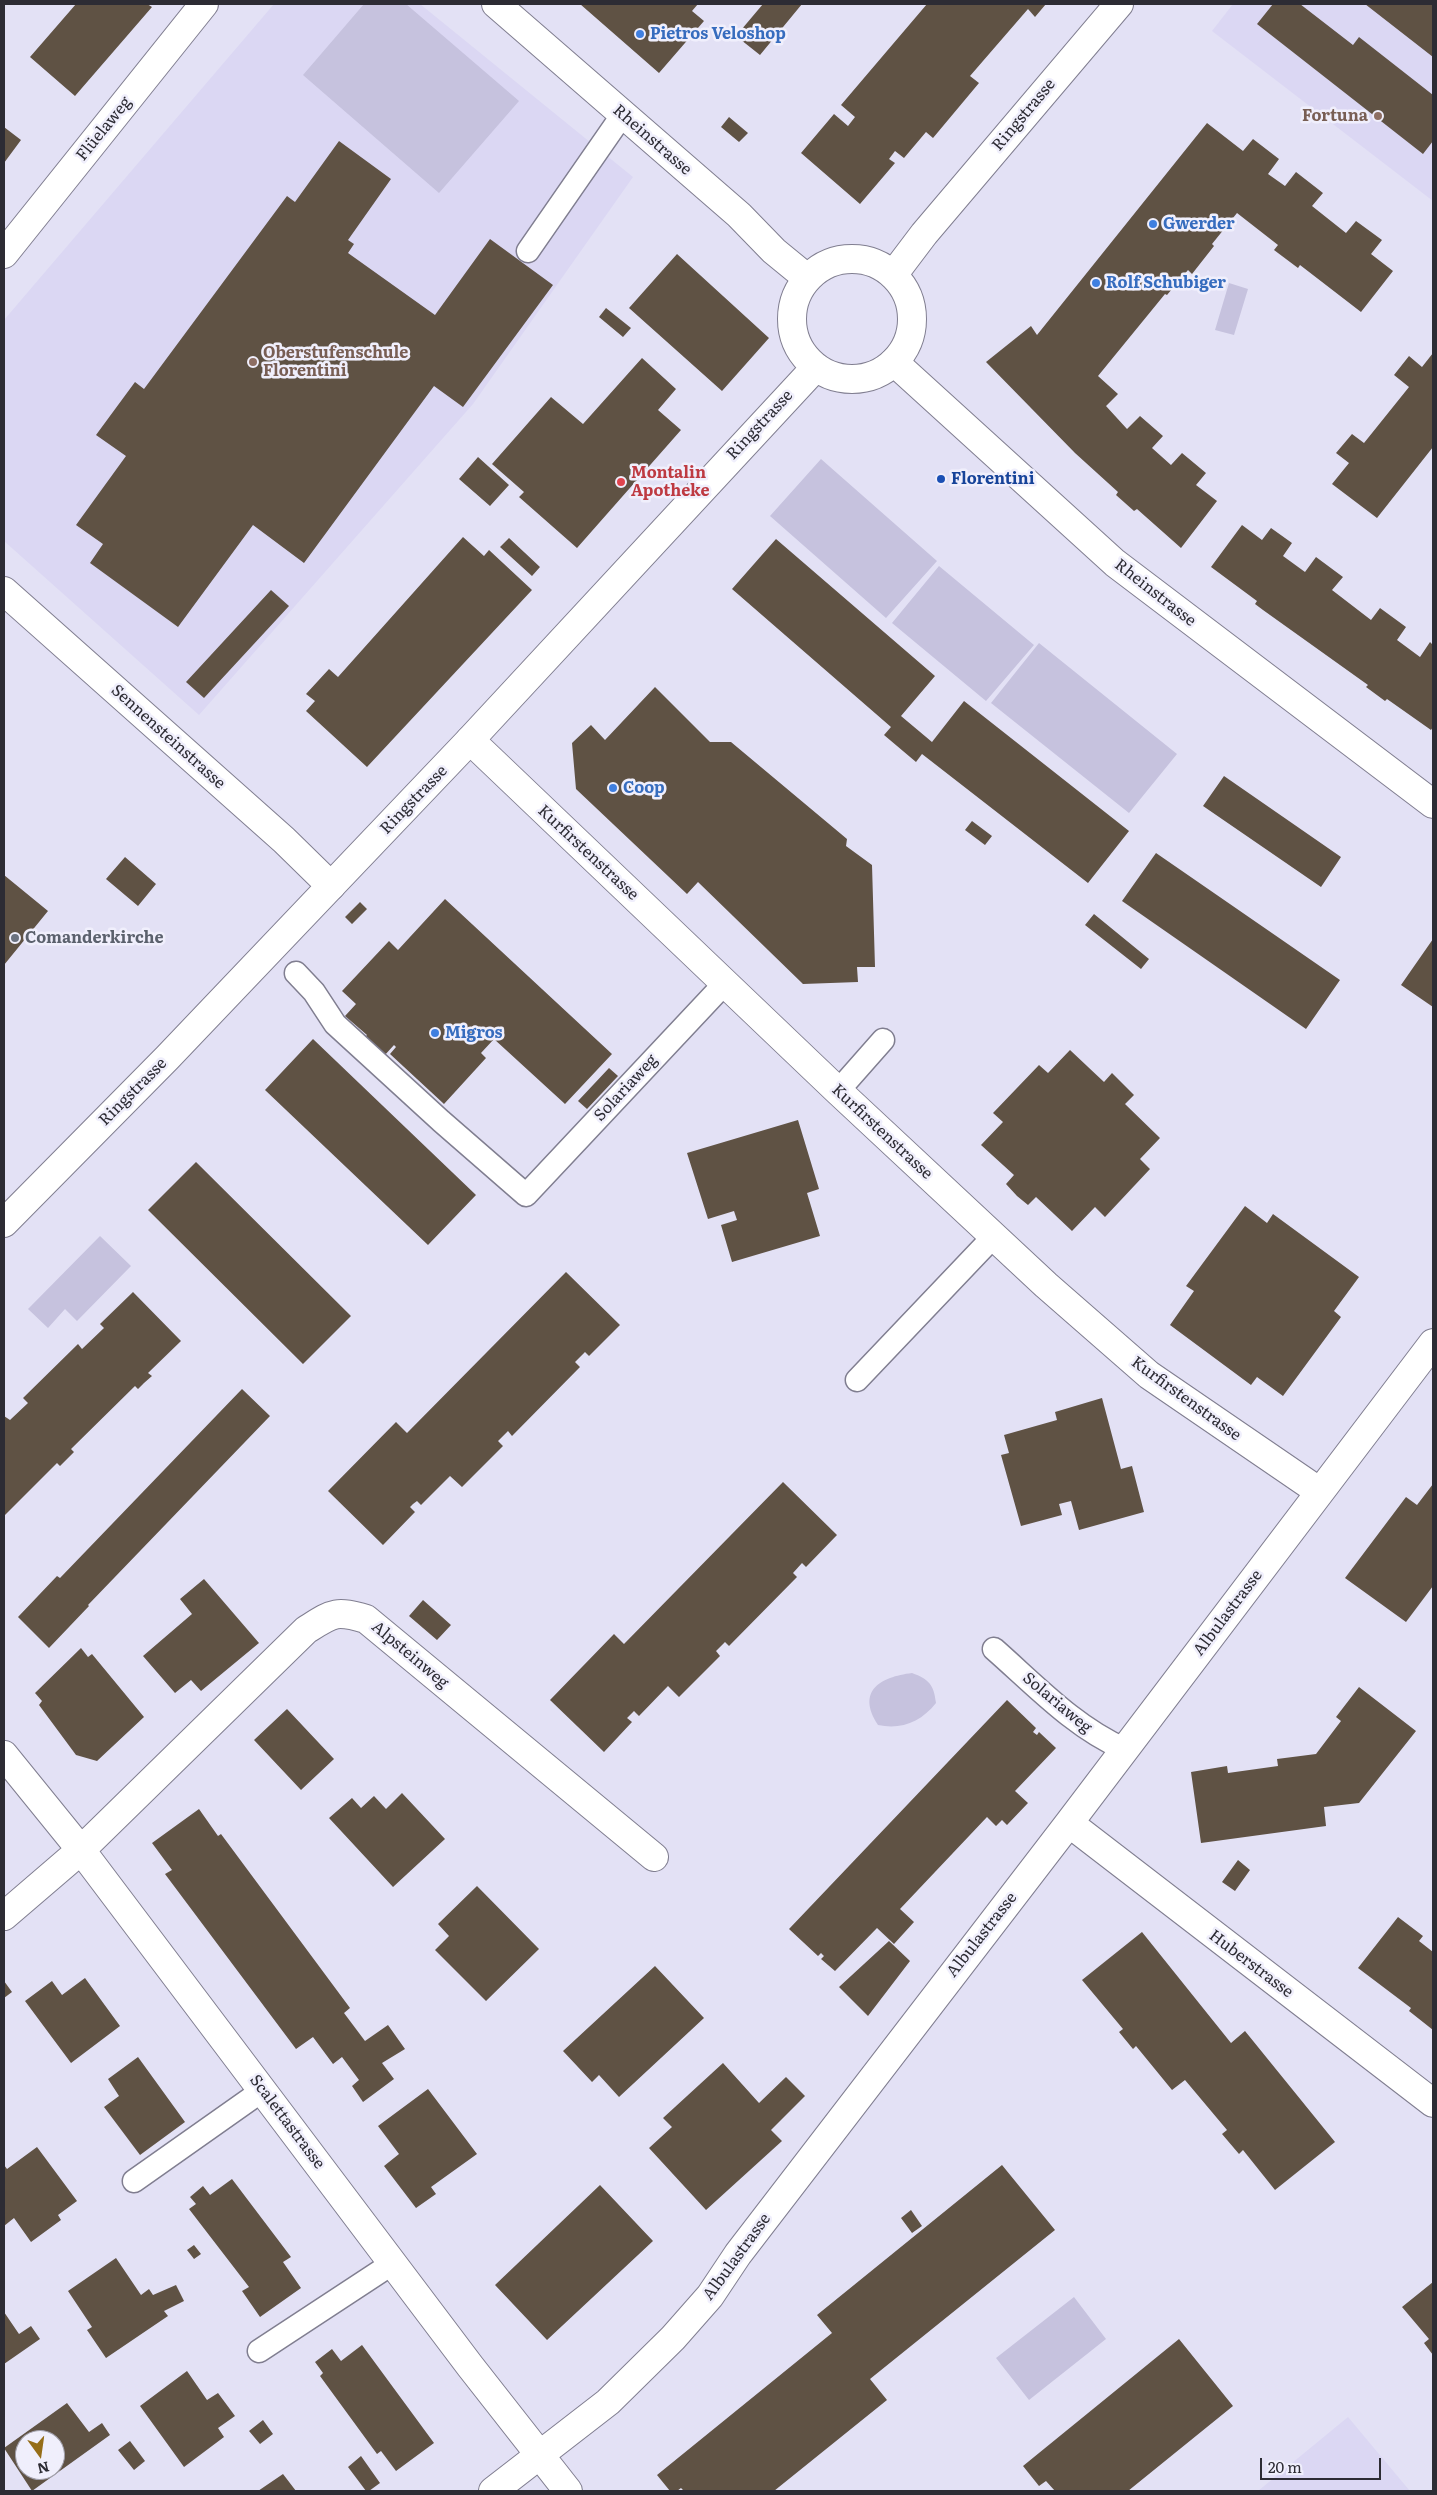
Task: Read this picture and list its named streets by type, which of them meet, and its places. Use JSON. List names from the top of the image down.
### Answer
{
  "streets": {
    "street": [
      "Ringstrasse",
      "Flüelaweg",
      "Rheinstrasse",
      "Sennensteinstrasse",
      "Kurfirstenstrasse",
      "Albulastrasse",
      "Alpsteinweg",
      "Huberstrasse",
      "Scalettastrasse"
    ],
    "lane": ["Solariaweg"]
  },
  "crossings": [
    ["Ringstrasse", "Rheinstrasse"],
    ["Ringstrasse", "Sennensteinstrasse"],
    ["Ringstrasse", "Kurfirstenstrasse"],
    ["Kurfirstenstrasse", "Solariaweg"],
    ["Kurfirstenstrasse", "Albulastrasse"],
    ["Solariaweg", "Albulastrasse"],
    ["Albulastrasse", "Huberstrasse"],
    ["Albulastrasse", "Scalettastrasse"],
    ["Alpsteinweg", "Scalettastrasse"]
  ],
  "places": [
    "Pietros Veloshop",
    "Fortuna",
    "Gwerder",
    "Rolf Schubiger",
    "Oberstufenschule Florentini",
    "Florentini",
    "Montalin Apotheke",
    "Coop",
    "Comanderkirche",
    "Migros"
  ],
  "scale_bar": "20 m",
  "north": "bottom"
}
